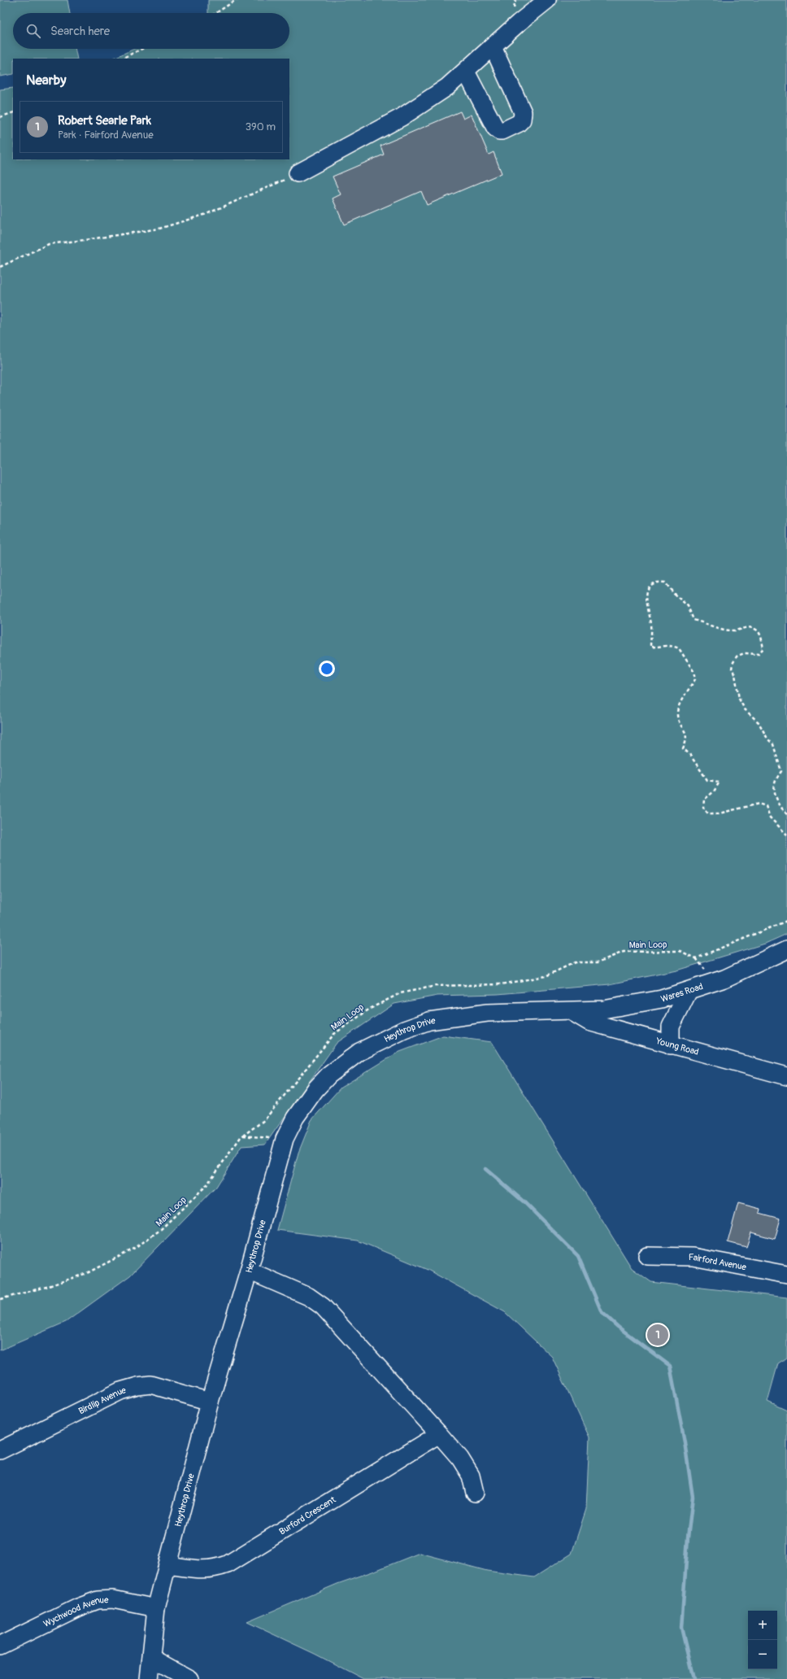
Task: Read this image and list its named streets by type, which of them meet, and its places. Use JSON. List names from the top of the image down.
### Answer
{
  "streets": {
    "street": [
      "Wares Road",
      "Heythrop Drive",
      "Young Road",
      "Fairford Avenue",
      "Birdlip Avenue",
      "Burford Crescent",
      "Wychwood Avenue"
    ],
    "path": ["Main Loop"]
  },
  "crossings": [
    ["Wares Road", "Heythrop Drive"],
    ["Wares Road", "Young Road"],
    ["Heythrop Drive", "Young Road"],
    ["Heythrop Drive", "Birdlip Avenue"],
    ["Heythrop Drive", "Burford Crescent"],
    ["Heythrop Drive", "Wychwood Avenue"]
  ],
  "page": {
    "search": "Search here",
    "heading": "Nearby",
    "list": [
      {
        "mark": "1",
        "name": "Robert Searle Park",
        "note": "Park · Fairford Avenue",
        "value": "390 m"
      }
    ],
    "pins": "1",
    "map_buttons": ["+", "−"]
  }
}
